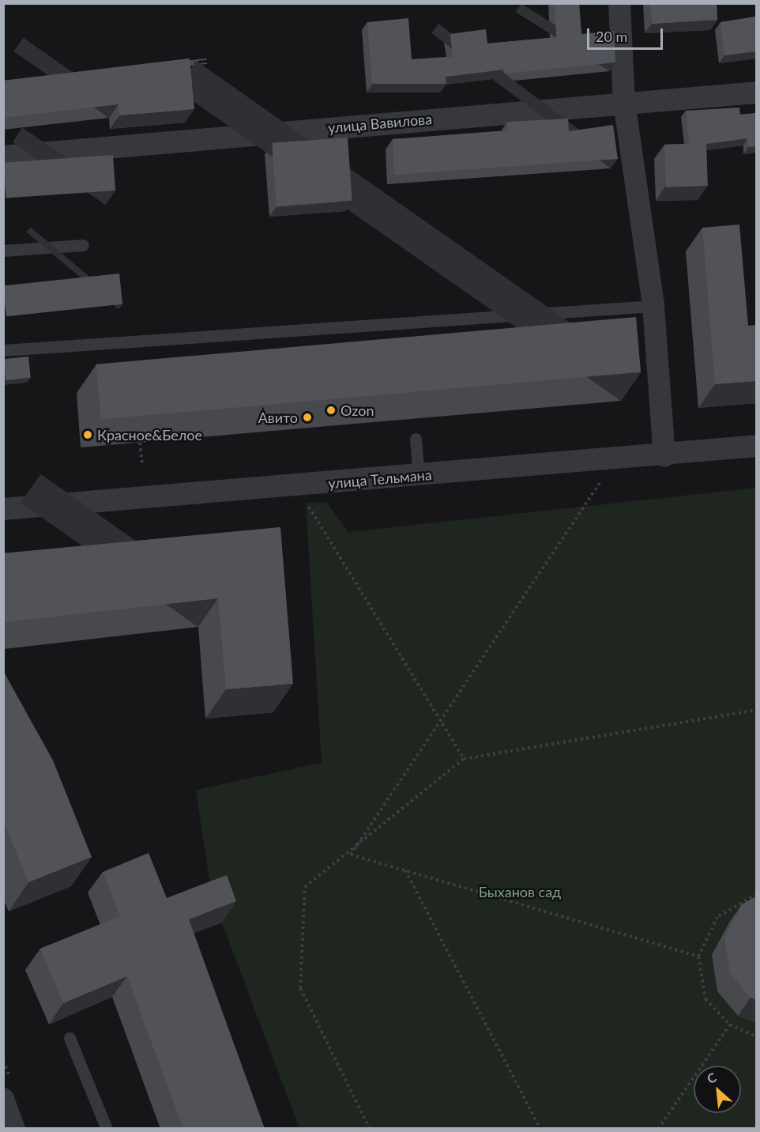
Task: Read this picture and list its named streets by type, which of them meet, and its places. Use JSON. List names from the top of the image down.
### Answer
{
  "streets": {
    "street": ["улица Вавилова", "улица Тельмана"]
  },
  "parks": ["Быханов сад"],
  "places": ["Ozon", "Авито", "Красное&Белое"],
  "scale_bar": "20 m",
  "north": "top left"
}
